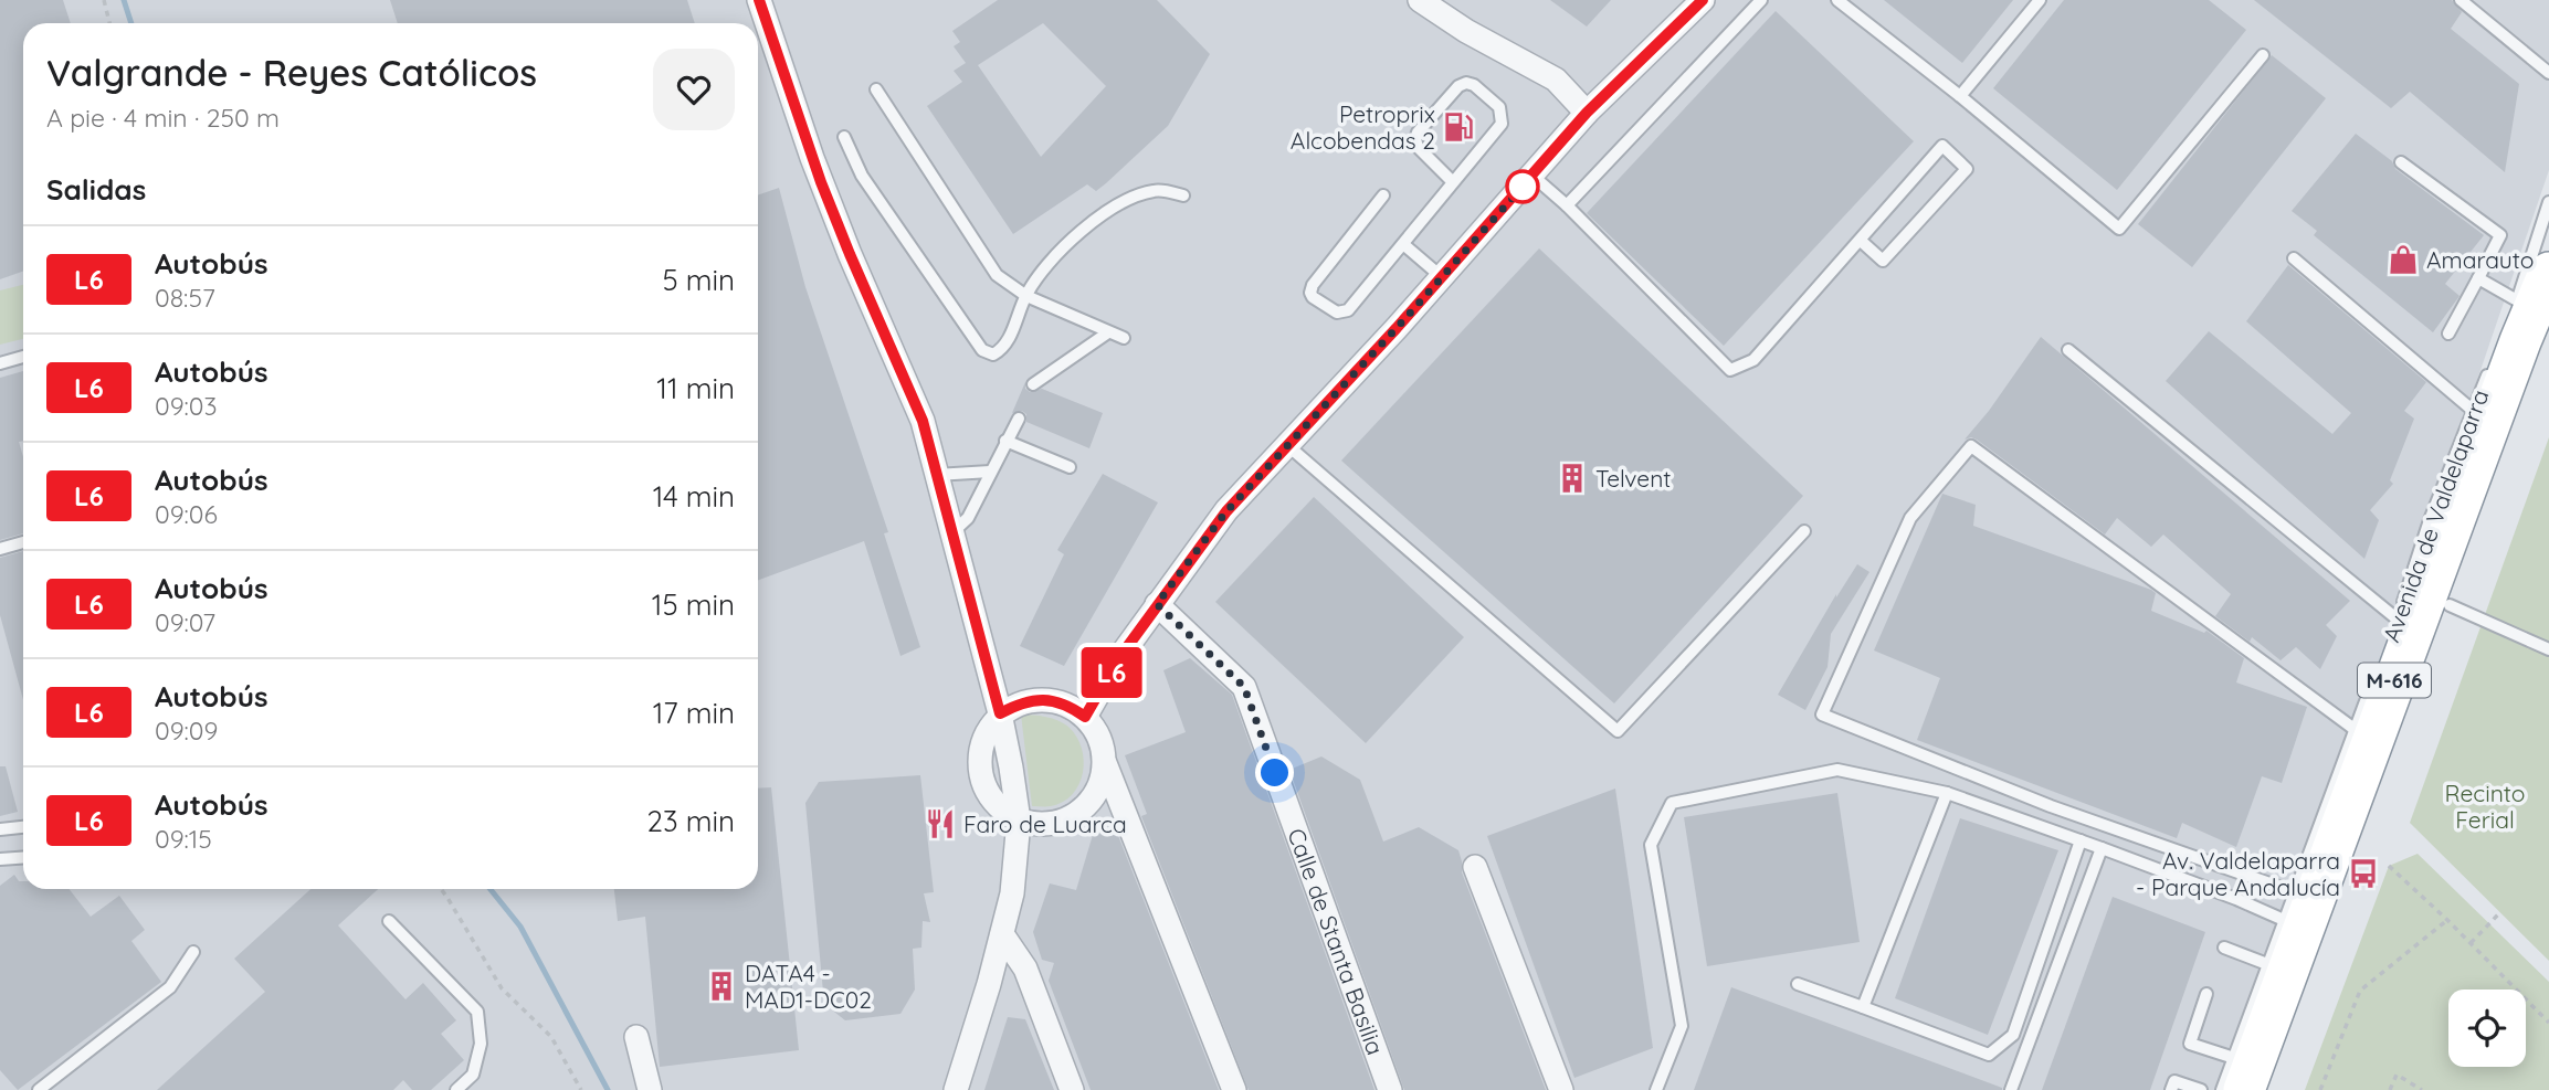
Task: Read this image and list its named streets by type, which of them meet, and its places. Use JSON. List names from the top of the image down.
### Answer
{
  "streets": {
    "highway": ["Avenida de Valdelaparra", "M-616"],
    "street": ["Calle de Stanta Basilia"]
  },
  "parks": ["Recinto Ferial"],
  "places": {
    "fuel station": ["Petroprix Alcobendas 2"],
    "shop": ["Amarauto"],
    "building": ["Telvent", "DATA4 - MAD1-DC02"],
    "restaurant": ["Faro de Luarca"],
    "bus stop": ["Av. Valdelaparra - Parque Andalucía"]
  },
  "lines": ["bus line L6"],
  "page": {
    "on_map": "L6",
    "heading": [
      ["Valgrande - Reyes Católicos", "A pie · 4 min · 250 m"],
      "Salidas"
    ],
    "list": [
      {
        "mark": "L6",
        "name": "Autobús",
        "note": "08:57",
        "value": "5 min"
      },
      {
        "mark": "L6",
        "name": "Autobús",
        "note": "09:03",
        "value": "11 min"
      },
      {
        "mark": "L6",
        "name": "Autobús",
        "note": "09:06",
        "value": "14 min"
      },
      {
        "mark": "L6",
        "name": "Autobús",
        "note": "09:07",
        "value": "15 min"
      },
      {
        "mark": "L6",
        "name": "Autobús",
        "note": "09:09",
        "value": "17 min"
      },
      {
        "mark": "L6",
        "name": "Autobús",
        "note": "09:15",
        "value": "23 min"
      }
    ]
  }
}
